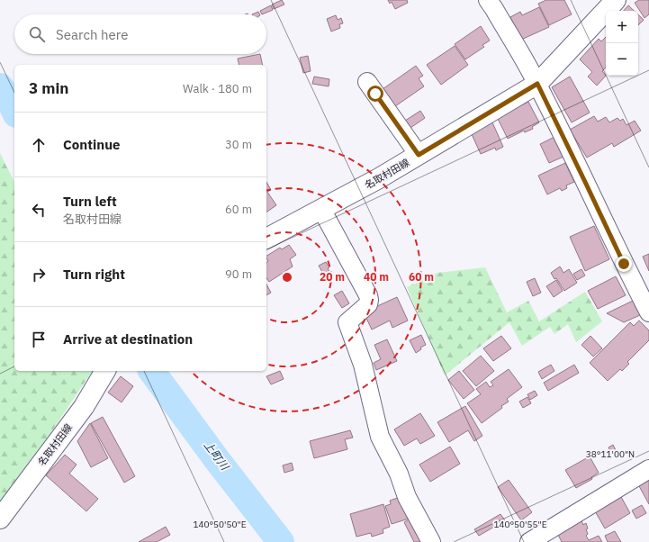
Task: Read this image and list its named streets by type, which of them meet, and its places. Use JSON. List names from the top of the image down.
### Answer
{
  "streets": {
    "main road": ["名取村田線"]
  },
  "water": ["上町川"],
  "page": {
    "map_buttons": ["+", "−"],
    "search": "Search here",
    "heading": ["3 min", "Walk · 180 m"],
    "list": [
      ["Continue", "30 m"],
      ["Turn left", "名取村田線", "60 m"],
      ["Turn right", "90 m"],
      "Arrive at destination"
    ]
  },
  "coordinates": ["38°11'00\"N", "140°50'50\"E", "140°50'55\"E"],
  "rings": ["20 m", "40 m", "60 m"]
}
